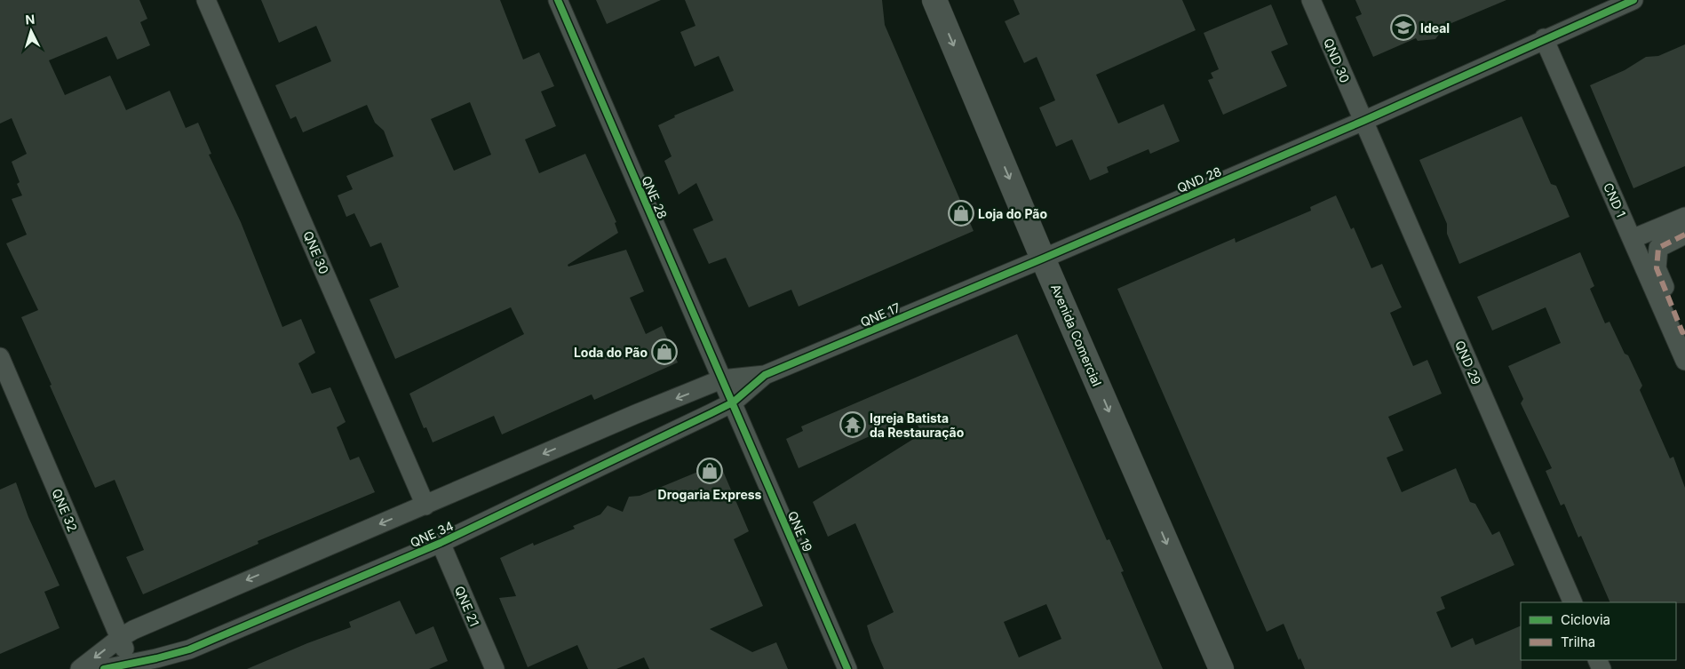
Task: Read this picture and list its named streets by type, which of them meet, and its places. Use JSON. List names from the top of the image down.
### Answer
{
  "streets": {
    "main road": ["Avenida Comercial"],
    "street": [
      "QND 30",
      "QND 28",
      "QNE 28",
      "CND 1",
      "QNE 30",
      "QNE 17",
      "QND 29",
      "QNE 32",
      "QNE 19",
      "QNE 34",
      "QNE 21"
    ]
  },
  "crossings": [
    ["QND 30", "QND 28"],
    ["QND 30", "QND 29"],
    ["QND 28", "CND 1"],
    ["QND 28", "QNE 17"],
    ["QND 28", "Avenida Comercial"],
    ["QND 28", "QND 29"],
    ["QNE 28", "QNE 17"],
    ["QNE 28", "QNE 19"],
    ["QNE 28", "QNE 34"],
    ["QNE 17", "Avenida Comercial"],
    ["QNE 17", "QNE 19"],
    ["QNE 17", "QNE 34"],
    ["QNE 32", "QNE 34"],
    ["QNE 19", "QNE 34"],
    ["QNE 34", "QNE 21"]
  ],
  "one_way": ["Avenida Comercial"],
  "places": {
    "school or university": ["Ideal"],
    "shop": ["Loja do Pão", "Loda do Pão", "Drogaria Express"],
    "temple": ["Igreja Batista da Restauração"]
  },
  "legend": ["Ciclovia", "Trilha"],
  "north": "top"
}
